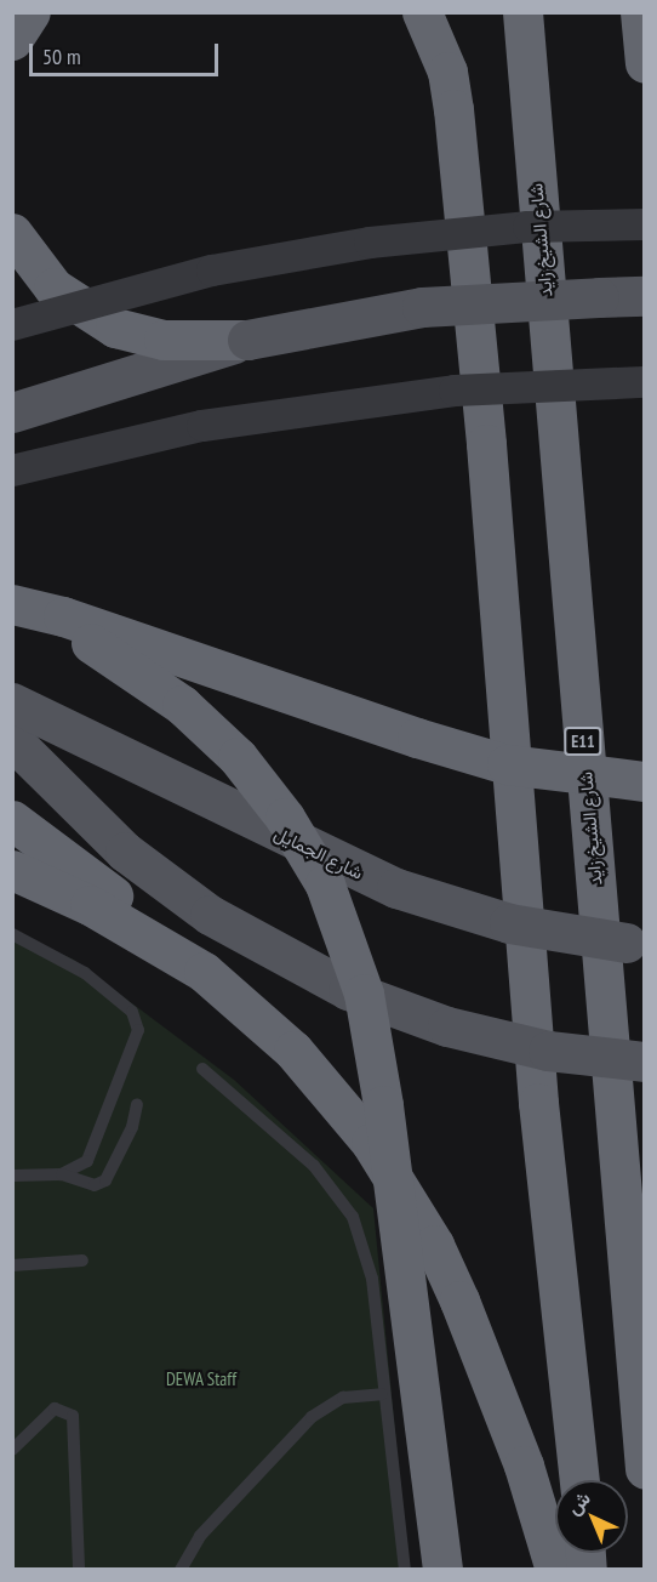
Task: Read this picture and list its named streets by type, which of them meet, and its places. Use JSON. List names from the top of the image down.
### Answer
{
  "streets": {
    "highway": ["شارع الشيخ زايد", "E11"],
    "main road": ["شارع الجمايل"]
  },
  "parks": ["DEWA Staff"],
  "scale_bar": "50 m",
  "north": "top left"
}
